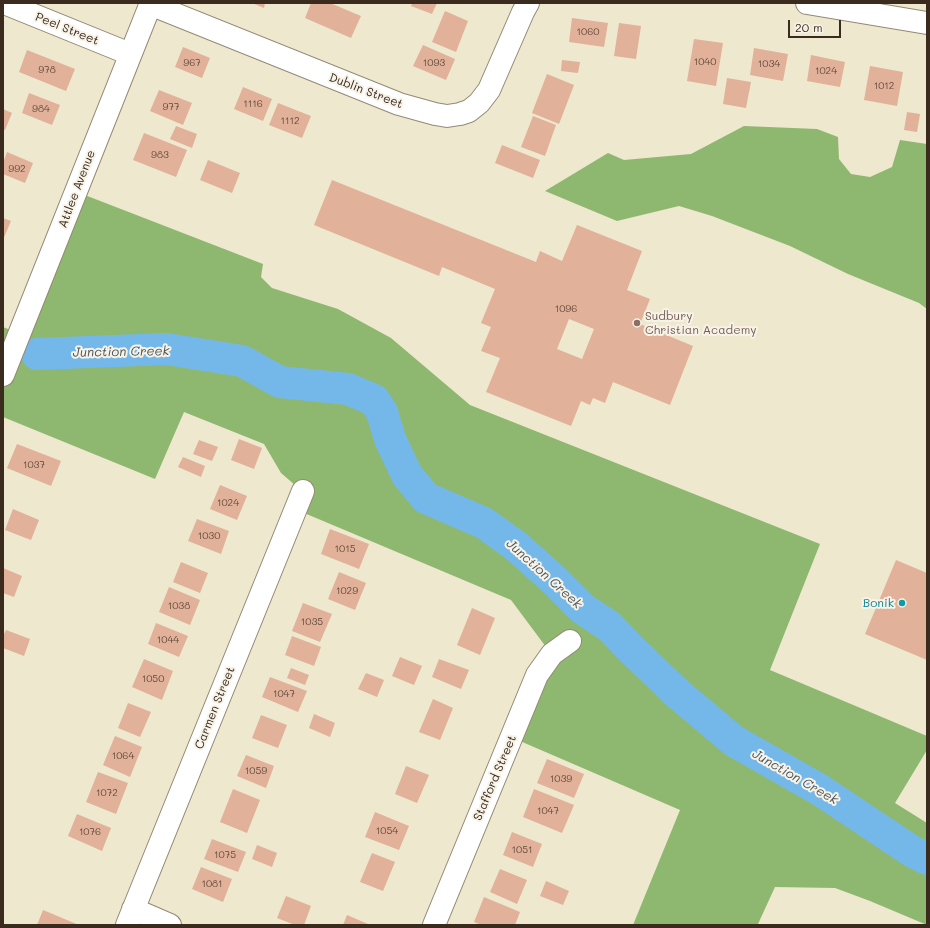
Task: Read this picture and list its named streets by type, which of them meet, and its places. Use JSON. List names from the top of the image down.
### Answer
{
  "streets": {
    "street": [
      "Peel Street",
      "Dublin Street",
      "Attlee Avenue",
      "Carmen Street",
      "Stafford Street"
    ]
  },
  "crossings": [
    ["Peel Street", "Attlee Avenue"],
    ["Dublin Street", "Attlee Avenue"]
  ],
  "water": ["Junction Creek"],
  "places": ["Sudbury Christian Academy", "Bonik"],
  "house_numbers": [
    "1060",
    "1040",
    "967",
    "1093",
    "1034",
    "978",
    "1024",
    "1012",
    "1116",
    "977",
    "984",
    "1112",
    "983",
    "992",
    "1096",
    "1037",
    "1024",
    "1030",
    "1015",
    "1029",
    "1038",
    "1035",
    "1044",
    "1050",
    "1047",
    "1064",
    "1059",
    "1039",
    "1072",
    "1047",
    "1054",
    "1076",
    "1051",
    "1075",
    "1081"
  ],
  "scale_bar": "20 m"
}
